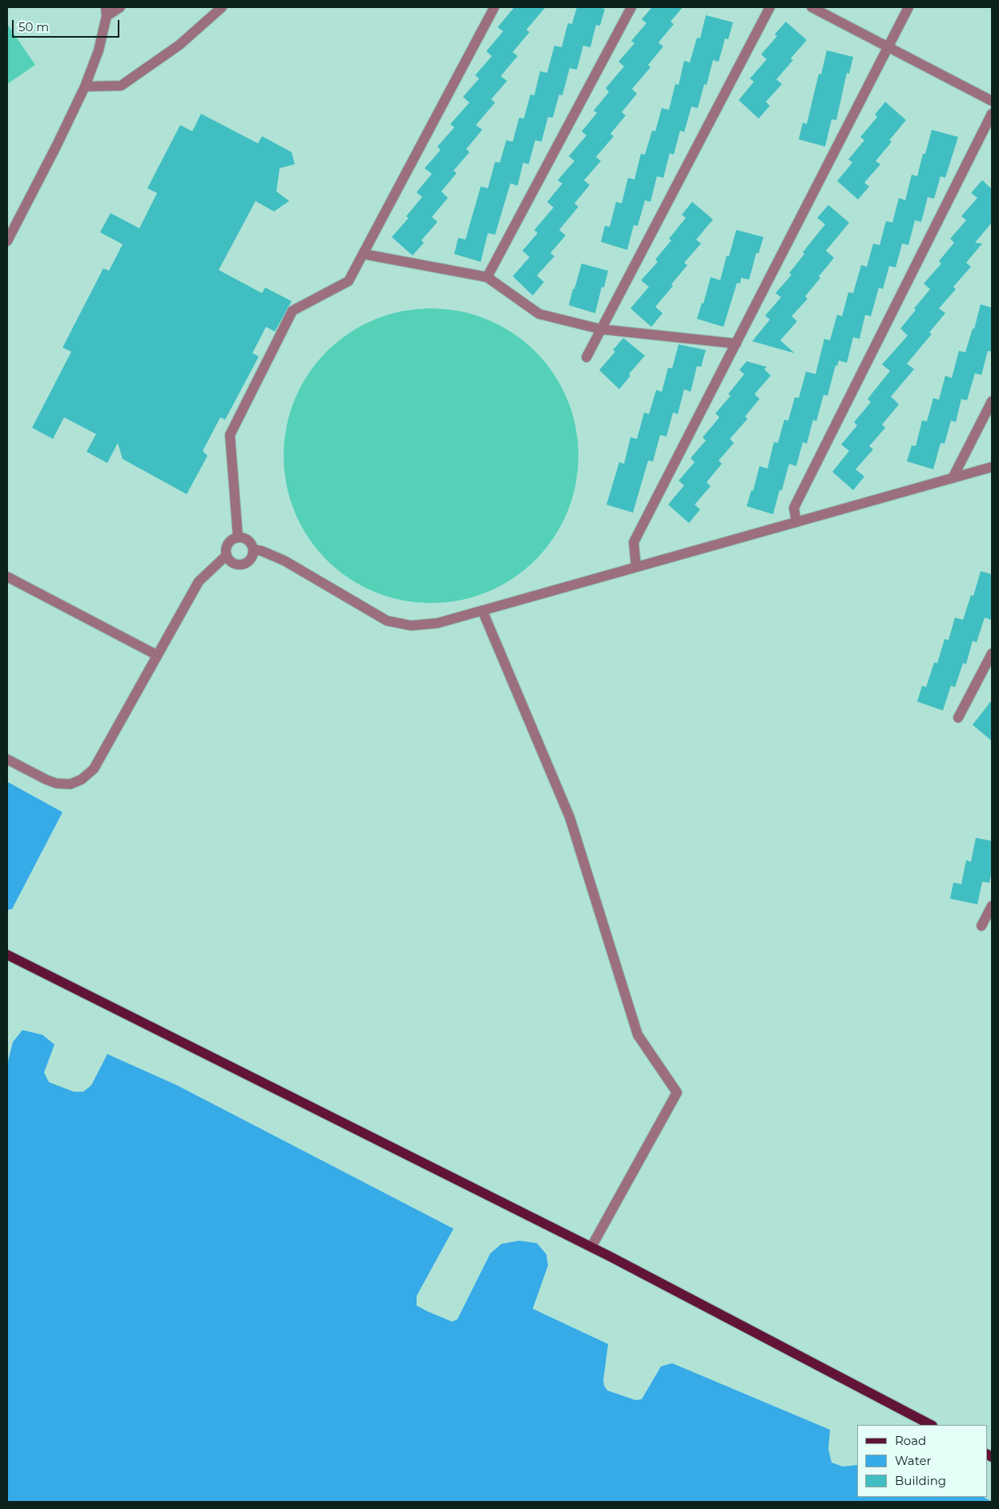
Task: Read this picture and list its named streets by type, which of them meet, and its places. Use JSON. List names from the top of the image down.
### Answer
{
  "legend": ["Road", "Water", "Building"],
  "scale_bar": "50 m"
}
